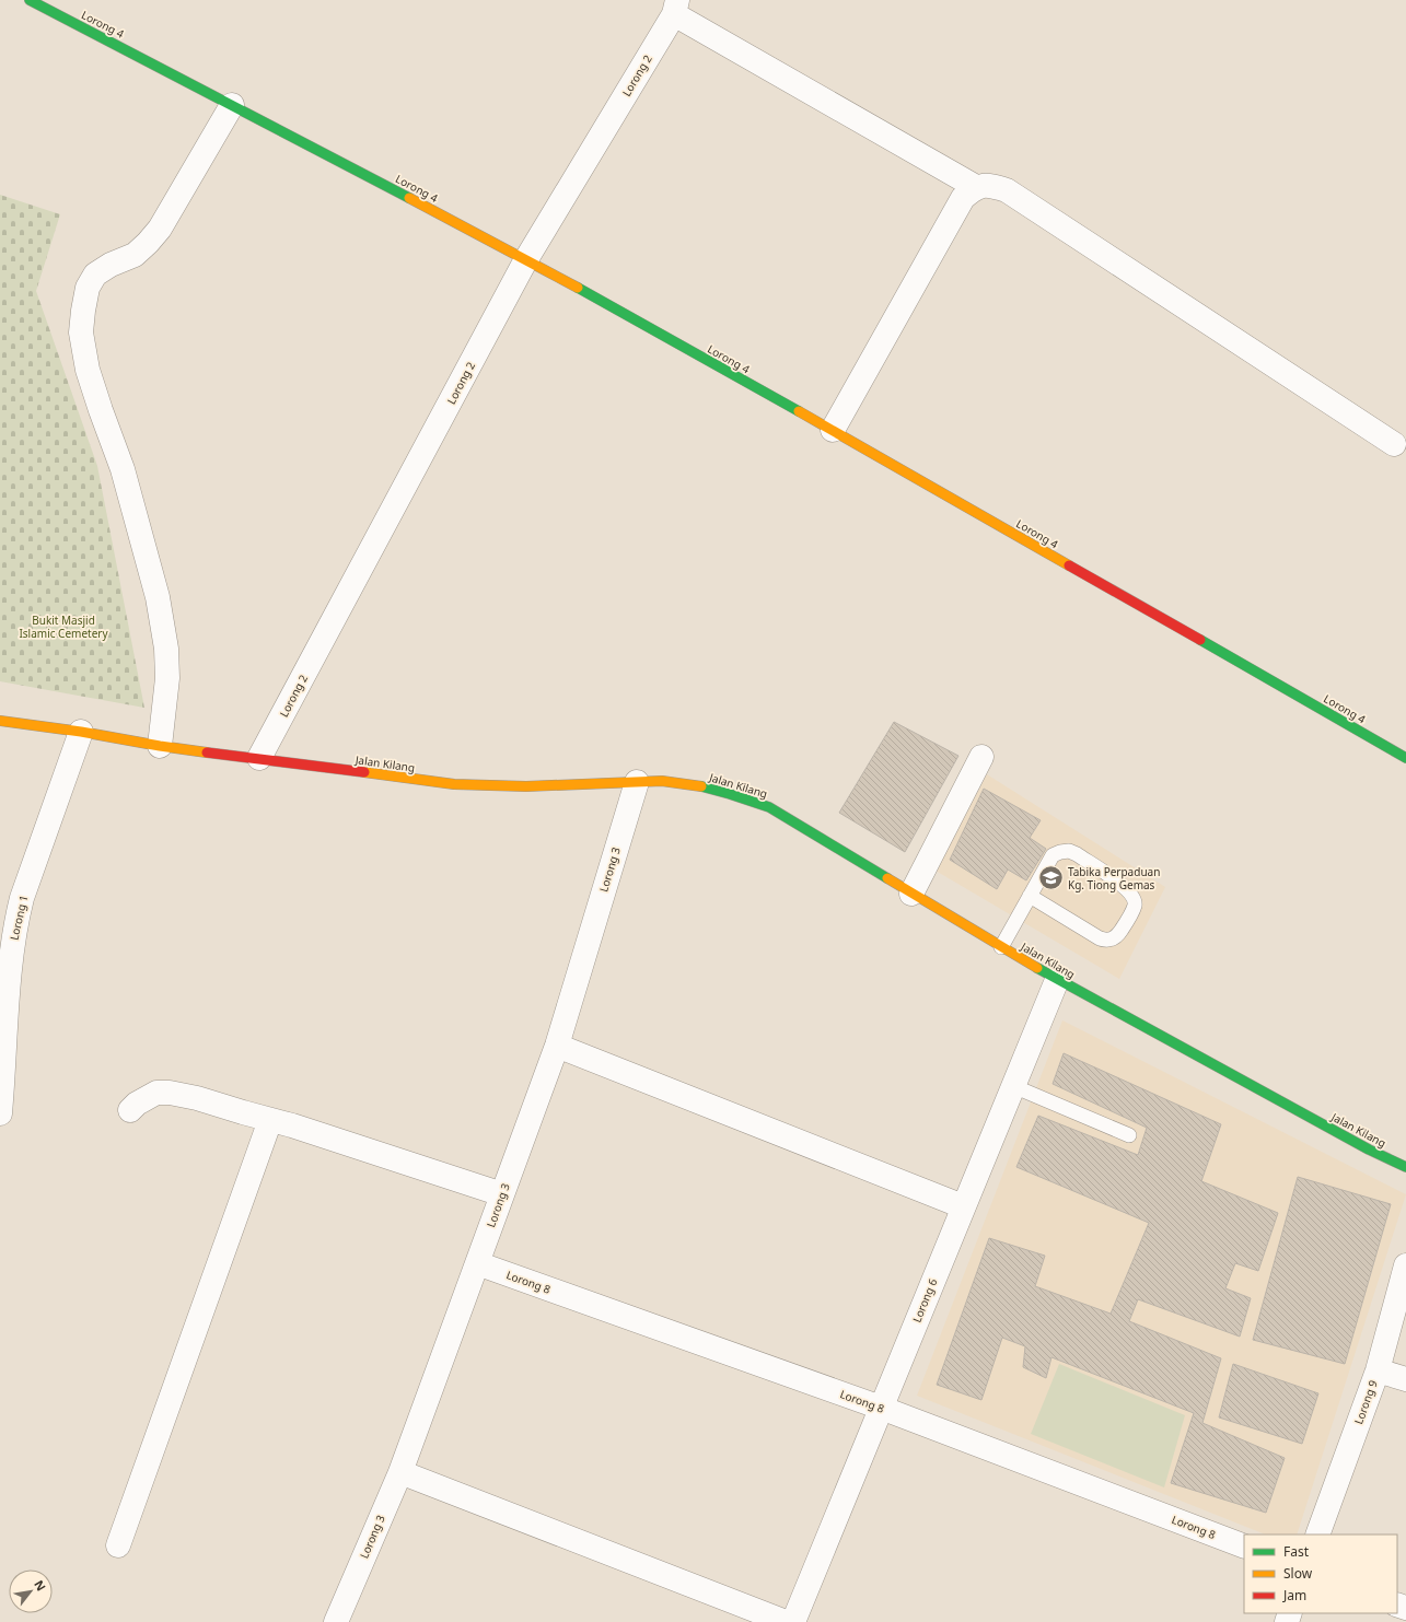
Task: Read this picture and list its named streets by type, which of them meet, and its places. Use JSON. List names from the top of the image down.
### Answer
{
  "streets": {
    "street": [
      "Lorong 4",
      "Lorong 2",
      "Jalan Kilang",
      "Lorong 3",
      "Lorong 1",
      "Lorong 8",
      "Lorong 6",
      "Lorong 9"
    ]
  },
  "crossings": [
    ["Lorong 4", "Lorong 2"],
    ["Lorong 2", "Jalan Kilang"],
    ["Jalan Kilang", "Lorong 3"],
    ["Jalan Kilang", "Lorong 1"],
    ["Jalan Kilang", "Lorong 6"],
    ["Lorong 3", "Lorong 8"],
    ["Lorong 8", "Lorong 6"]
  ],
  "parks": ["Bukit Masjid Islamic Cemetery"],
  "places": {
    "school or university": ["Tabika Perpaduan Kg. Tiong Gemas"]
  },
  "legend": ["Fast", "Slow", "Jam"],
  "north": "top right"
}
